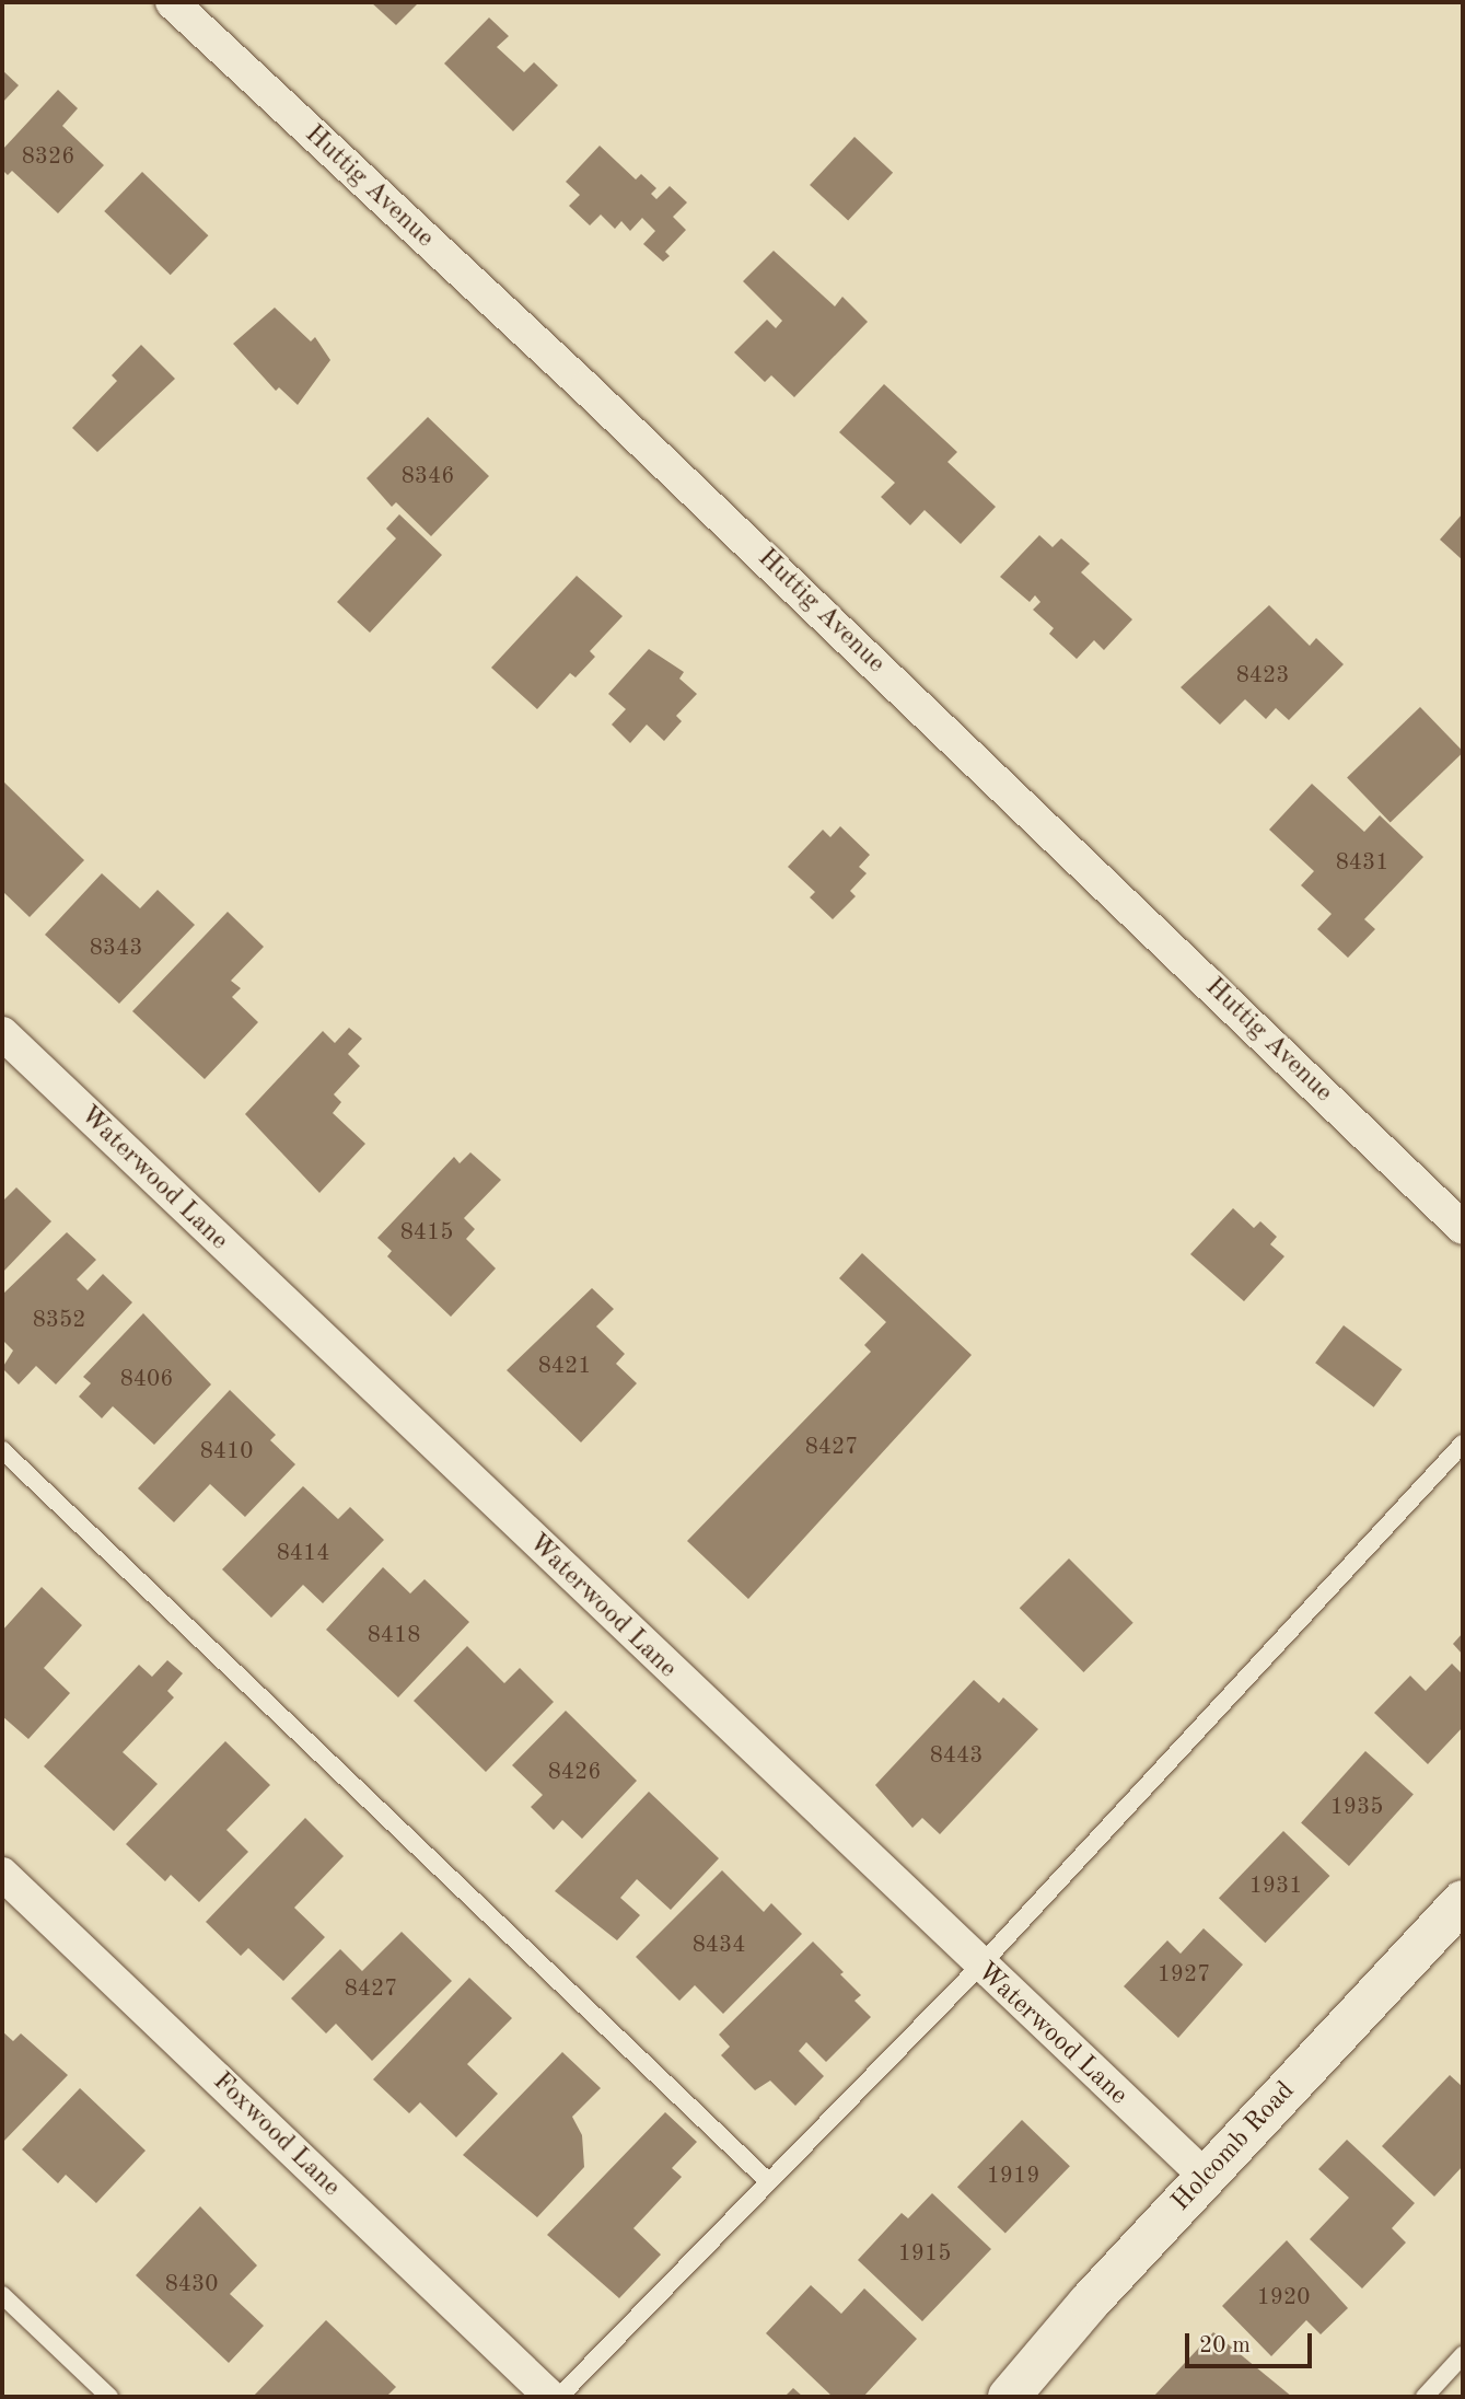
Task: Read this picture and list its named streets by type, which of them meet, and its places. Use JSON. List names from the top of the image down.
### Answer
{
  "streets": {
    "street": [
      "Huttig Avenue",
      "Waterwood Lane",
      "Foxwood Lane",
      "Holcomb Road"
    ]
  },
  "crossings": [
    ["Waterwood Lane", "Holcomb Road"]
  ],
  "house_numbers": [
    "8326",
    "8346",
    "8423",
    "8431",
    "8343",
    "8415",
    "8352",
    "8421",
    "8406",
    "8427",
    "8410",
    "8414",
    "8418",
    "8443",
    "8426",
    "1935",
    "1931",
    "8434",
    "1927",
    "8427",
    "1919",
    "1915",
    "8430",
    "1920"
  ],
  "scale_bar": "20 m"
}
